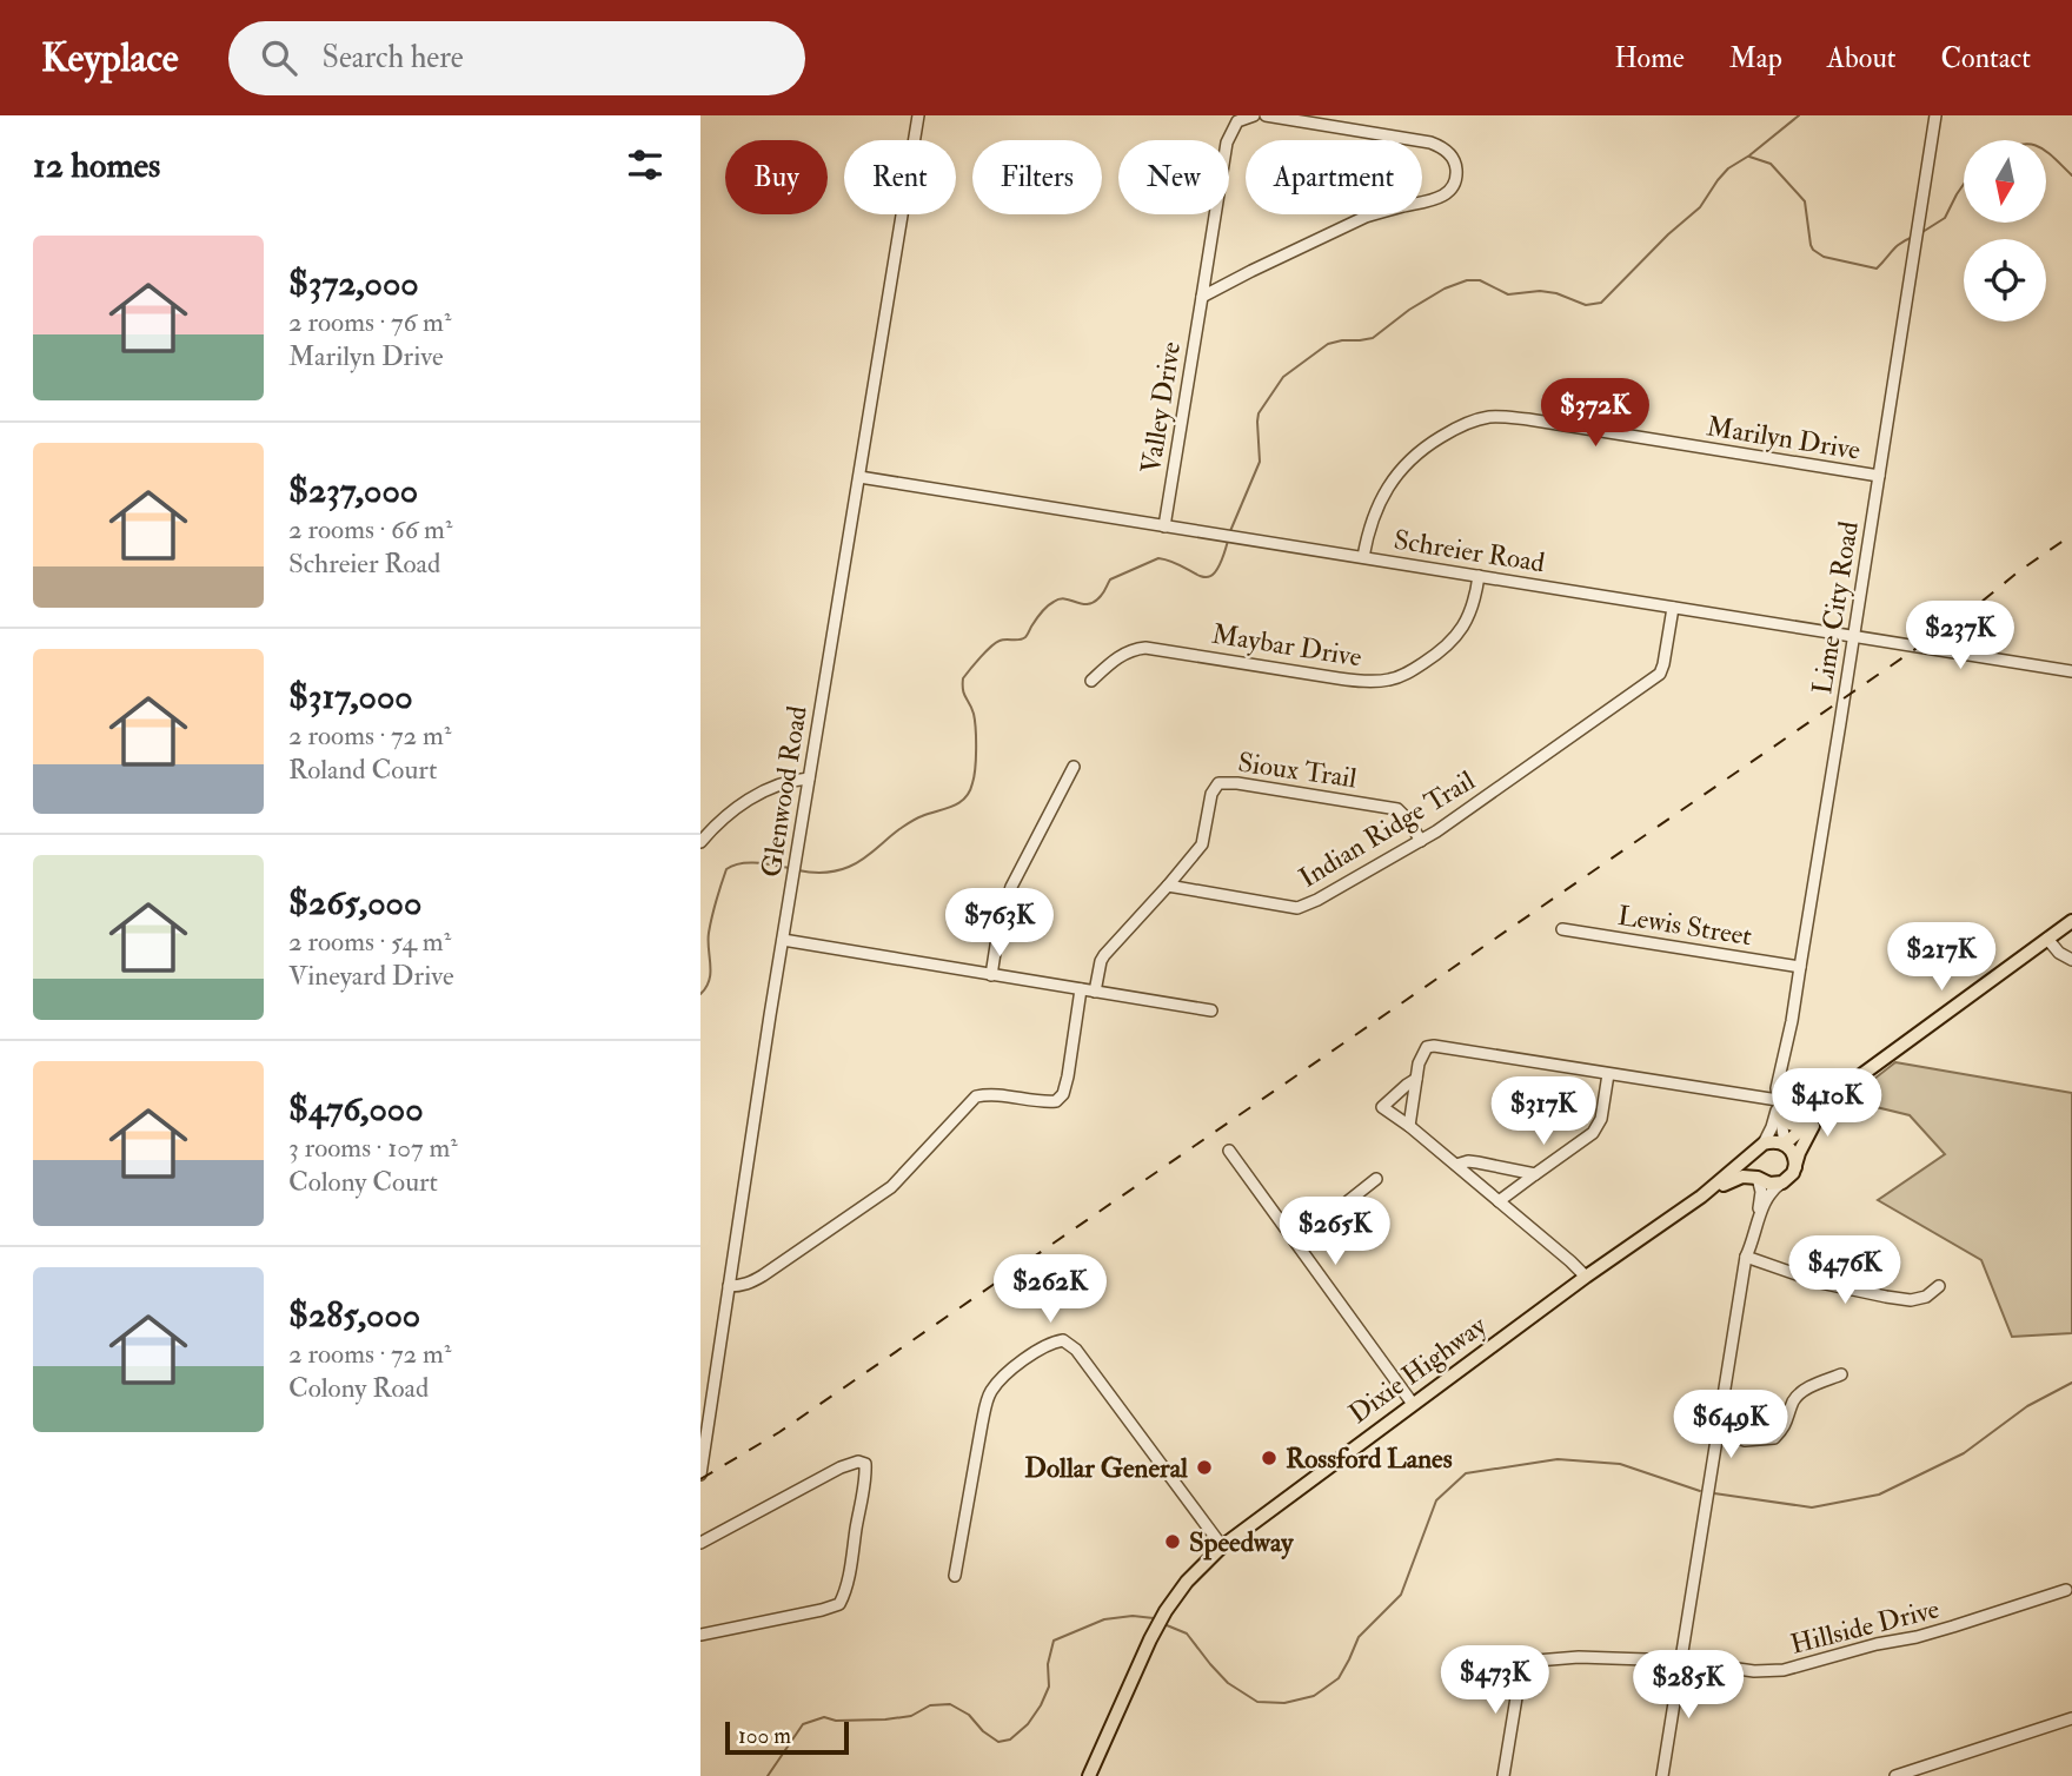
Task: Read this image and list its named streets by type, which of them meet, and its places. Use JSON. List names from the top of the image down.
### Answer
{
  "streets": {
    "main road": ["Dixie Highway"],
    "street": [
      "Valley Drive",
      "Marilyn Drive",
      "Schreier Road",
      "Lime City Road",
      "Maybar Drive",
      "Sioux Trail",
      "Glenwood Road",
      "Indian Ridge Trail",
      "Lewis Street",
      "Hillside Drive"
    ]
  },
  "crossings": [
    ["Valley Drive", "Schreier Road"],
    ["Marilyn Drive", "Schreier Road"],
    ["Marilyn Drive", "Lime City Road"],
    ["Schreier Road", "Lime City Road"],
    ["Schreier Road", "Maybar Drive"],
    ["Schreier Road", "Glenwood Road"],
    ["Schreier Road", "Indian Ridge Trail"],
    ["Lime City Road", "Lewis Street"],
    ["Lime City Road", "Dixie Highway"],
    ["Sioux Trail", "Indian Ridge Trail"]
  ],
  "places": ["Rossford Lanes", "Dollar General", "Speedway"],
  "scale_bar": "100 m",
  "north": "bottom",
  "page": {
    "header": "Keyplace",
    "search": "Search here",
    "nav": [
      "Home",
      "Map",
      "About",
      "Contact"
    ],
    "heading": "12 homes",
    "chip": [
      "Buy",
      "Rent",
      "Filters",
      "New",
      "Apartment"
    ],
    "list": [
      {
        "name": "$372,000",
        "note": "2 rooms · 76 m² · Marilyn Drive"
      },
      {
        "name": "$237,000",
        "note": "2 rooms · 66 m² · Schreier Road"
      },
      {
        "name": "$317,000",
        "note": "2 rooms · 72 m² · Roland Court"
      },
      {
        "name": "$265,000",
        "note": "2 rooms · 54 m² · Vineyard Drive"
      },
      {
        "name": "$476,000",
        "note": "3 rooms · 107 m² · Colony Court"
      },
      {
        "name": "$285,000",
        "note": "2 rooms · 72 m² · Colony Road"
      }
    ],
    "price": [
      "$372K",
      "$237K",
      "$763K",
      "$217K",
      "$410K",
      "$317K",
      "$265K",
      "$476K",
      "$262K",
      "$649K",
      "$473K",
      "$285K"
    ],
    "scale": "100 m"
  }
}
